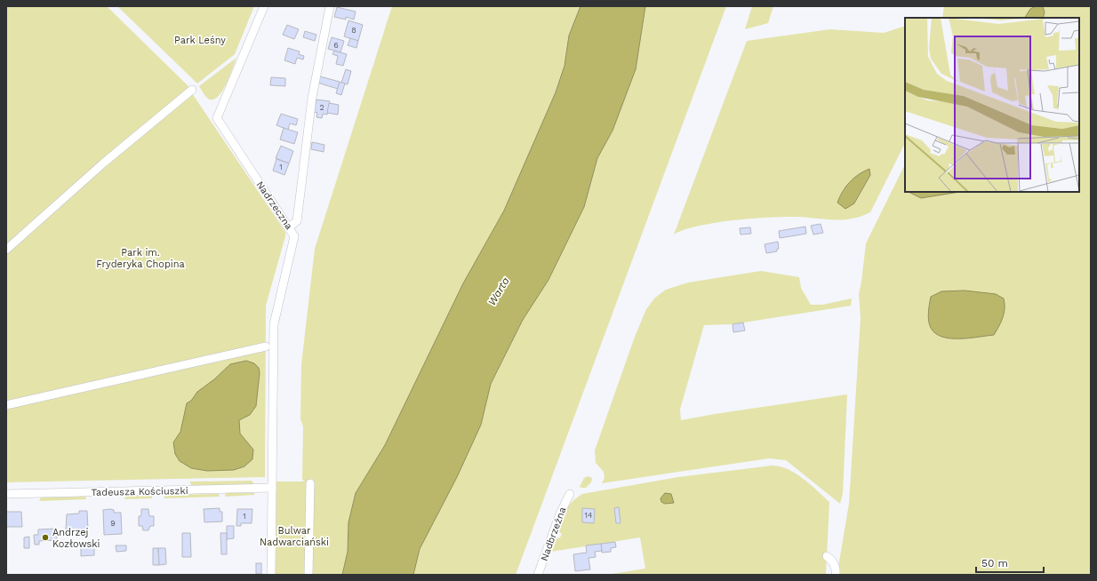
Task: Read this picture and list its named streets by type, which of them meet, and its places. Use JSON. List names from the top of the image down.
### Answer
{
  "streets": {
    "street": ["Nadrzeczna", "Tadeusza Kościuszki", "Nadbrzeżna"]
  },
  "crossings": [
    ["Nadrzeczna", "Tadeusza Kościuszki"]
  ],
  "water": ["Warta"],
  "parks": ["Park Leśny", "Park im. Fryderyka Chopina", "Bulwar Nadwarciański"],
  "places": ["Andrzej Kozłowski"],
  "house_numbers": [
    "8",
    "6",
    "2",
    "1",
    "14",
    "1",
    "9"
  ],
  "scale_bar": "50 m"
}
